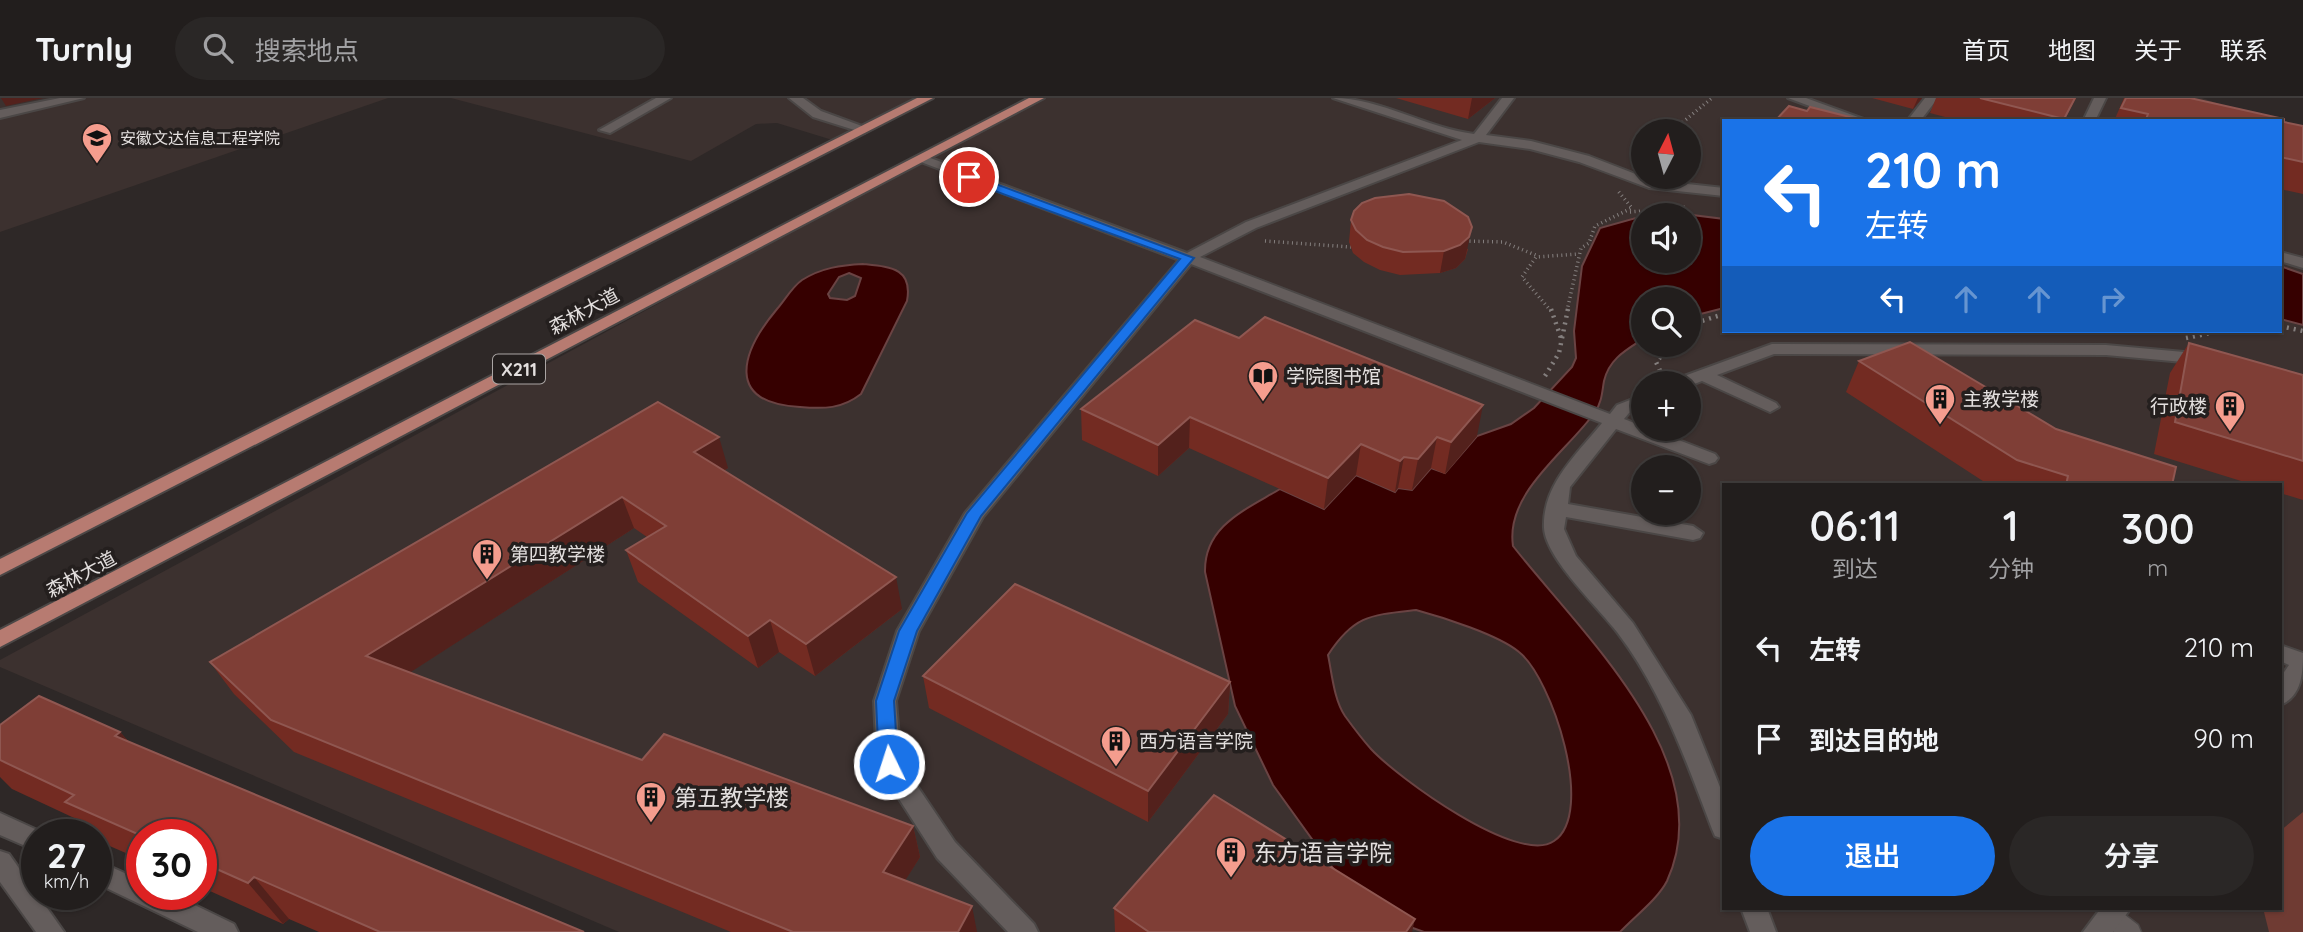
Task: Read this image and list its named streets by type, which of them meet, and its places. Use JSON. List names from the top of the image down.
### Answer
{
  "streets": {
    "main road": ["森林大道", "X211"]
  },
  "places": {
    "school or university": ["安徽文达信息工程学院"],
    "library": ["学院图书馆"],
    "building": [
      "主教学楼",
      "行政楼",
      "第四教学楼",
      "西方语言学院",
      "第五教学楼",
      "东方语言学院"
    ]
  },
  "north": "top",
  "page": {
    "header": "Turnly",
    "search": "搜索地点",
    "nav": [
      "首页",
      "地图",
      "关于",
      "联系"
    ],
    "map_buttons": ["+", "−"],
    "turn": ["210 m", "左转"],
    "eta": [
      "06:11",
      "到达",
      "1",
      "分钟",
      "300",
      "m"
    ],
    "list": [
      {
        "name": "左转",
        "value": "210 m"
      },
      {
        "name": "到达目的地",
        "value": "90 m"
      }
    ],
    "buttons": ["退出", "分享"],
    "speed": "27 km/h",
    "limit": "30"
  }
}
